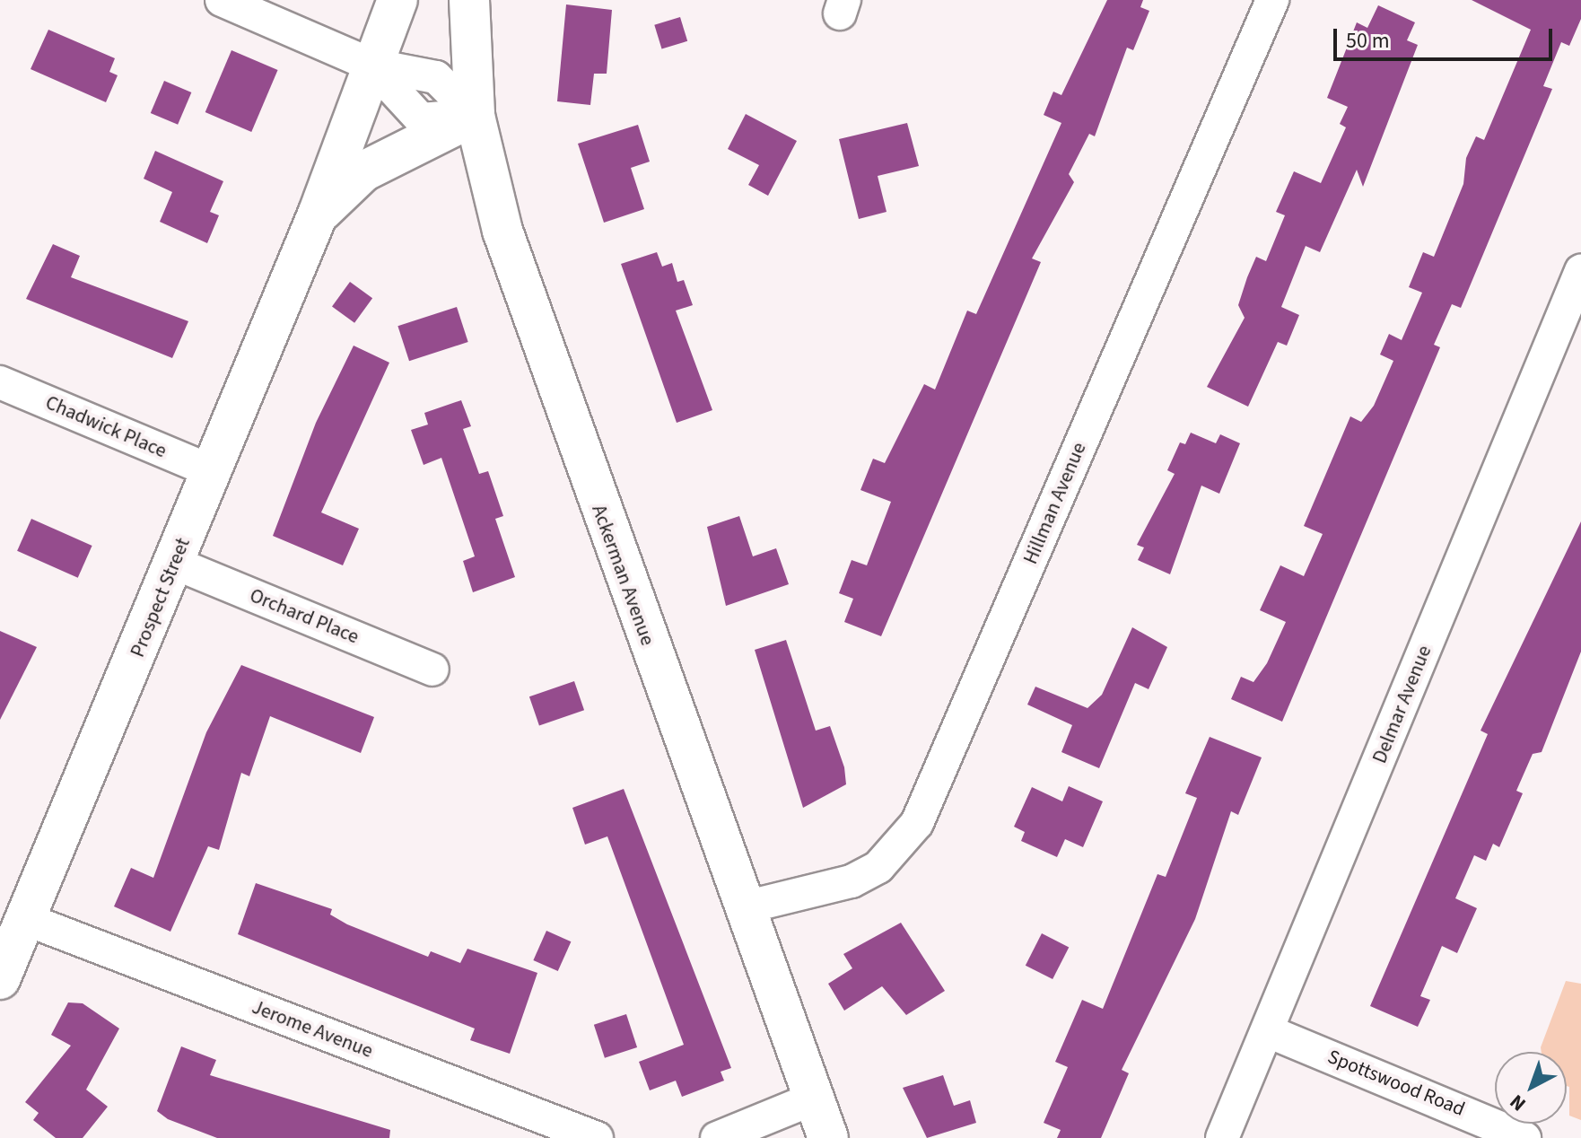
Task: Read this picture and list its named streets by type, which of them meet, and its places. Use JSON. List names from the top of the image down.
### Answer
{
  "streets": {
    "main road": ["Ackerman Avenue", "Prospect Street"],
    "street": [
      "Chadwick Place",
      "Hillman Avenue",
      "Orchard Place",
      "Delmar Avenue",
      "Jerome Avenue",
      "Spottswood Road"
    ]
  },
  "crossings": [
    ["Chadwick Place", "Prospect Street"],
    ["Hillman Avenue", "Ackerman Avenue"],
    ["Ackerman Avenue", "Prospect Street"],
    ["Prospect Street", "Orchard Place"],
    ["Prospect Street", "Jerome Avenue"],
    ["Delmar Avenue", "Spottswood Road"]
  ],
  "scale_bar": "50 m",
  "north": "bottom left"
}
